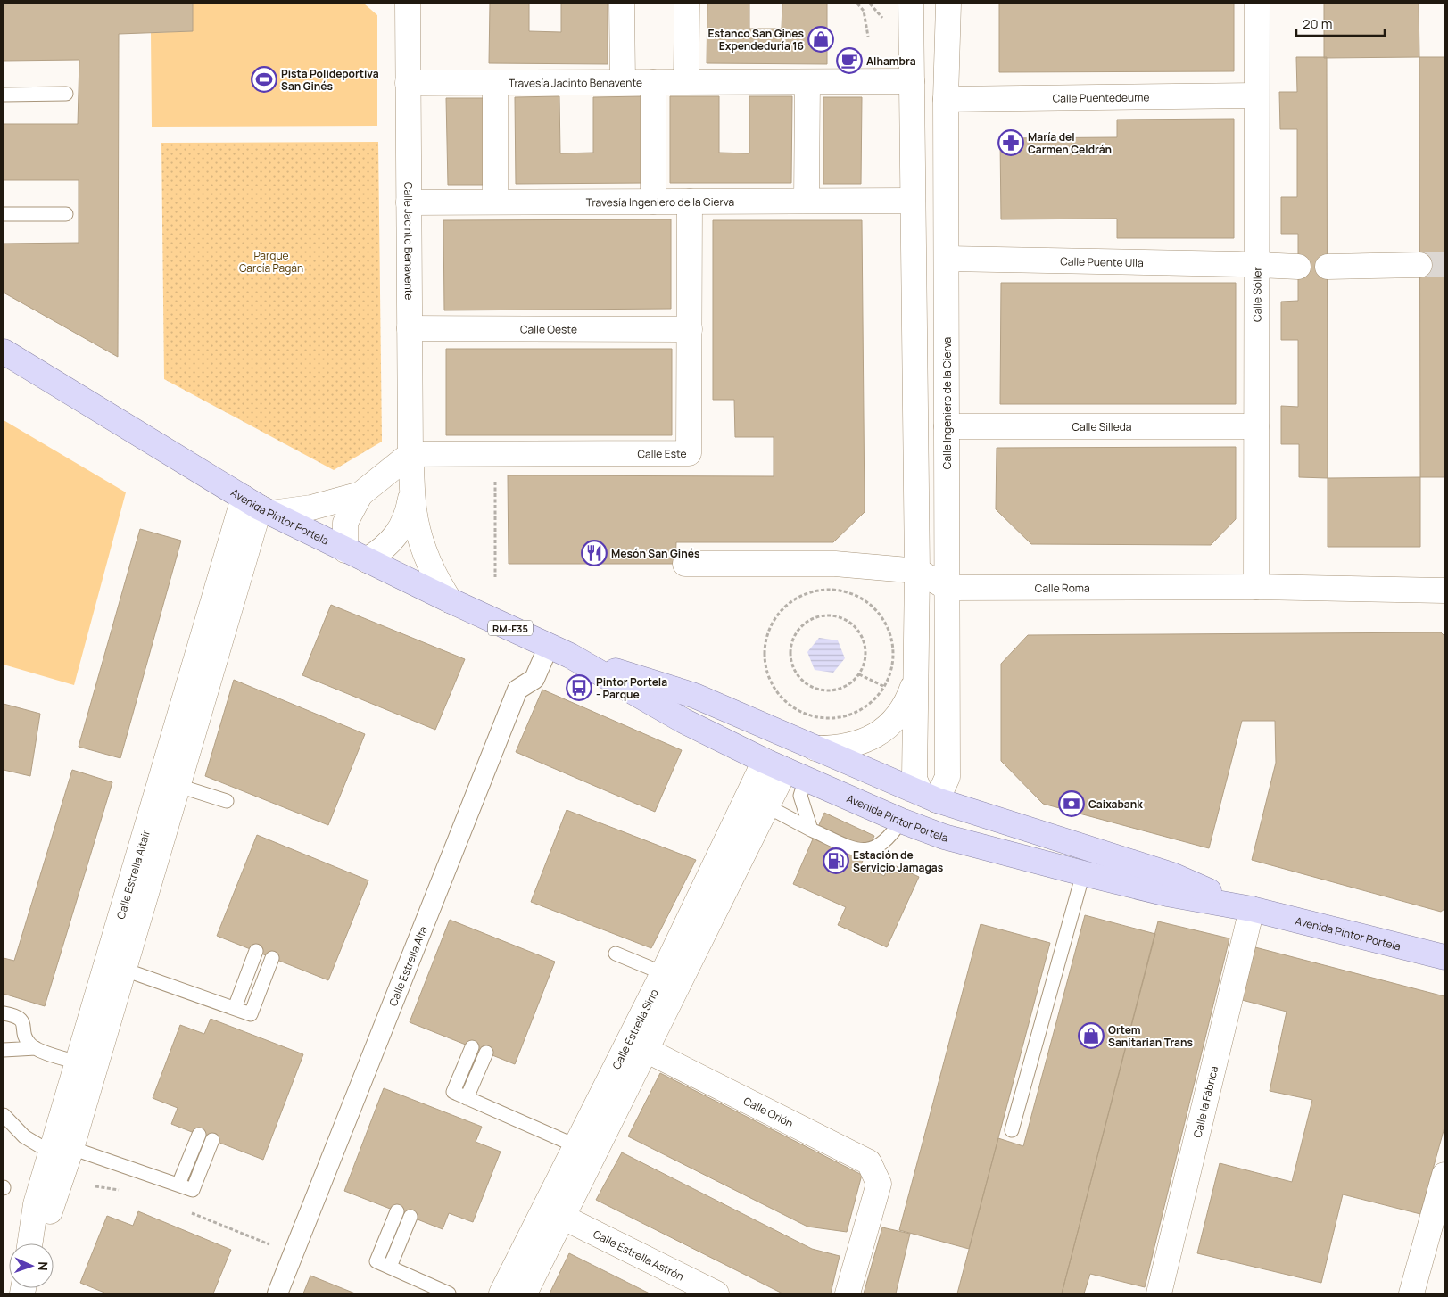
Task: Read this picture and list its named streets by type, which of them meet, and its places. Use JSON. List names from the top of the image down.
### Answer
{
  "streets": {
    "main road": ["Avenida Pintor Portela", "RM-F35"],
    "street": [
      "Travesía Jacinto Benavente",
      "Calle Puentedeume",
      "Travesía Ingeniero de la Cierva",
      "Calle Jacinto Benavente",
      "Calle Puente Ulla",
      "Calle Sóller",
      "Calle Oeste",
      "Calle Ingeniero de la Cierva",
      "Calle Silleda",
      "Calle Este",
      "Calle Roma",
      "Calle Estrella Altair",
      "Calle Estrella Alfa",
      "Calle Estrella Sirio",
      "Calle la Fábrica",
      "Calle Orión",
      "Calle Estrella Astrón"
    ]
  },
  "crossings": [
    ["Travesía Jacinto Benavente", "Travesía Ingeniero de la Cierva"],
    ["Travesía Jacinto Benavente", "Calle Jacinto Benavente"],
    ["Calle Puentedeume", "Calle Sóller"],
    ["Calle Puentedeume", "Calle Ingeniero de la Cierva"],
    ["Travesía Ingeniero de la Cierva", "Calle Jacinto Benavente"],
    ["Travesía Ingeniero de la Cierva", "Calle Este"],
    ["Calle Jacinto Benavente", "Calle Oeste"],
    ["Calle Jacinto Benavente", "Calle Este"],
    ["Calle Jacinto Benavente", "Avenida Pintor Portela"],
    ["Calle Puente Ulla", "Calle Sóller"],
    ["Calle Puente Ulla", "Calle Ingeniero de la Cierva"],
    ["Calle Sóller", "Calle Silleda"],
    ["Calle Sóller", "Calle Roma"],
    ["Calle Oeste", "Calle Este"],
    ["Calle Ingeniero de la Cierva", "Calle Silleda"],
    ["Calle Ingeniero de la Cierva", "Avenida Pintor Portela"],
    ["Calle Ingeniero de la Cierva", "Calle Roma"],
    ["Avenida Pintor Portela", "Calle Estrella Altair"],
    ["Avenida Pintor Portela", "Calle Estrella Alfa"],
    ["Avenida Pintor Portela", "Calle Estrella Sirio"],
    ["Avenida Pintor Portela", "Calle la Fábrica"],
    ["Calle Estrella Sirio", "Calle Orión"],
    ["Calle Estrella Sirio", "Calle Estrella Astrón"]
  ],
  "parks": ["Parque García Pagán"],
  "places": {
    "shop": ["Estanco San Gines Expendeduría 16", "Ortem Sanitarian Trans"],
    "cafe": ["Alhambra"],
    "sports": ["Pista Polideportiva San Ginés"],
    "pharmacy": ["María del Carmen Celdrán"],
    "restaurant": ["Mesón San Ginés"],
    "bus stop": ["Pintor Portela - Parque"],
    "bank": ["Caixabank"],
    "fuel station": ["Estación de Servicio Jamagas"]
  },
  "scale_bar": "20 m",
  "north": "right"
}
